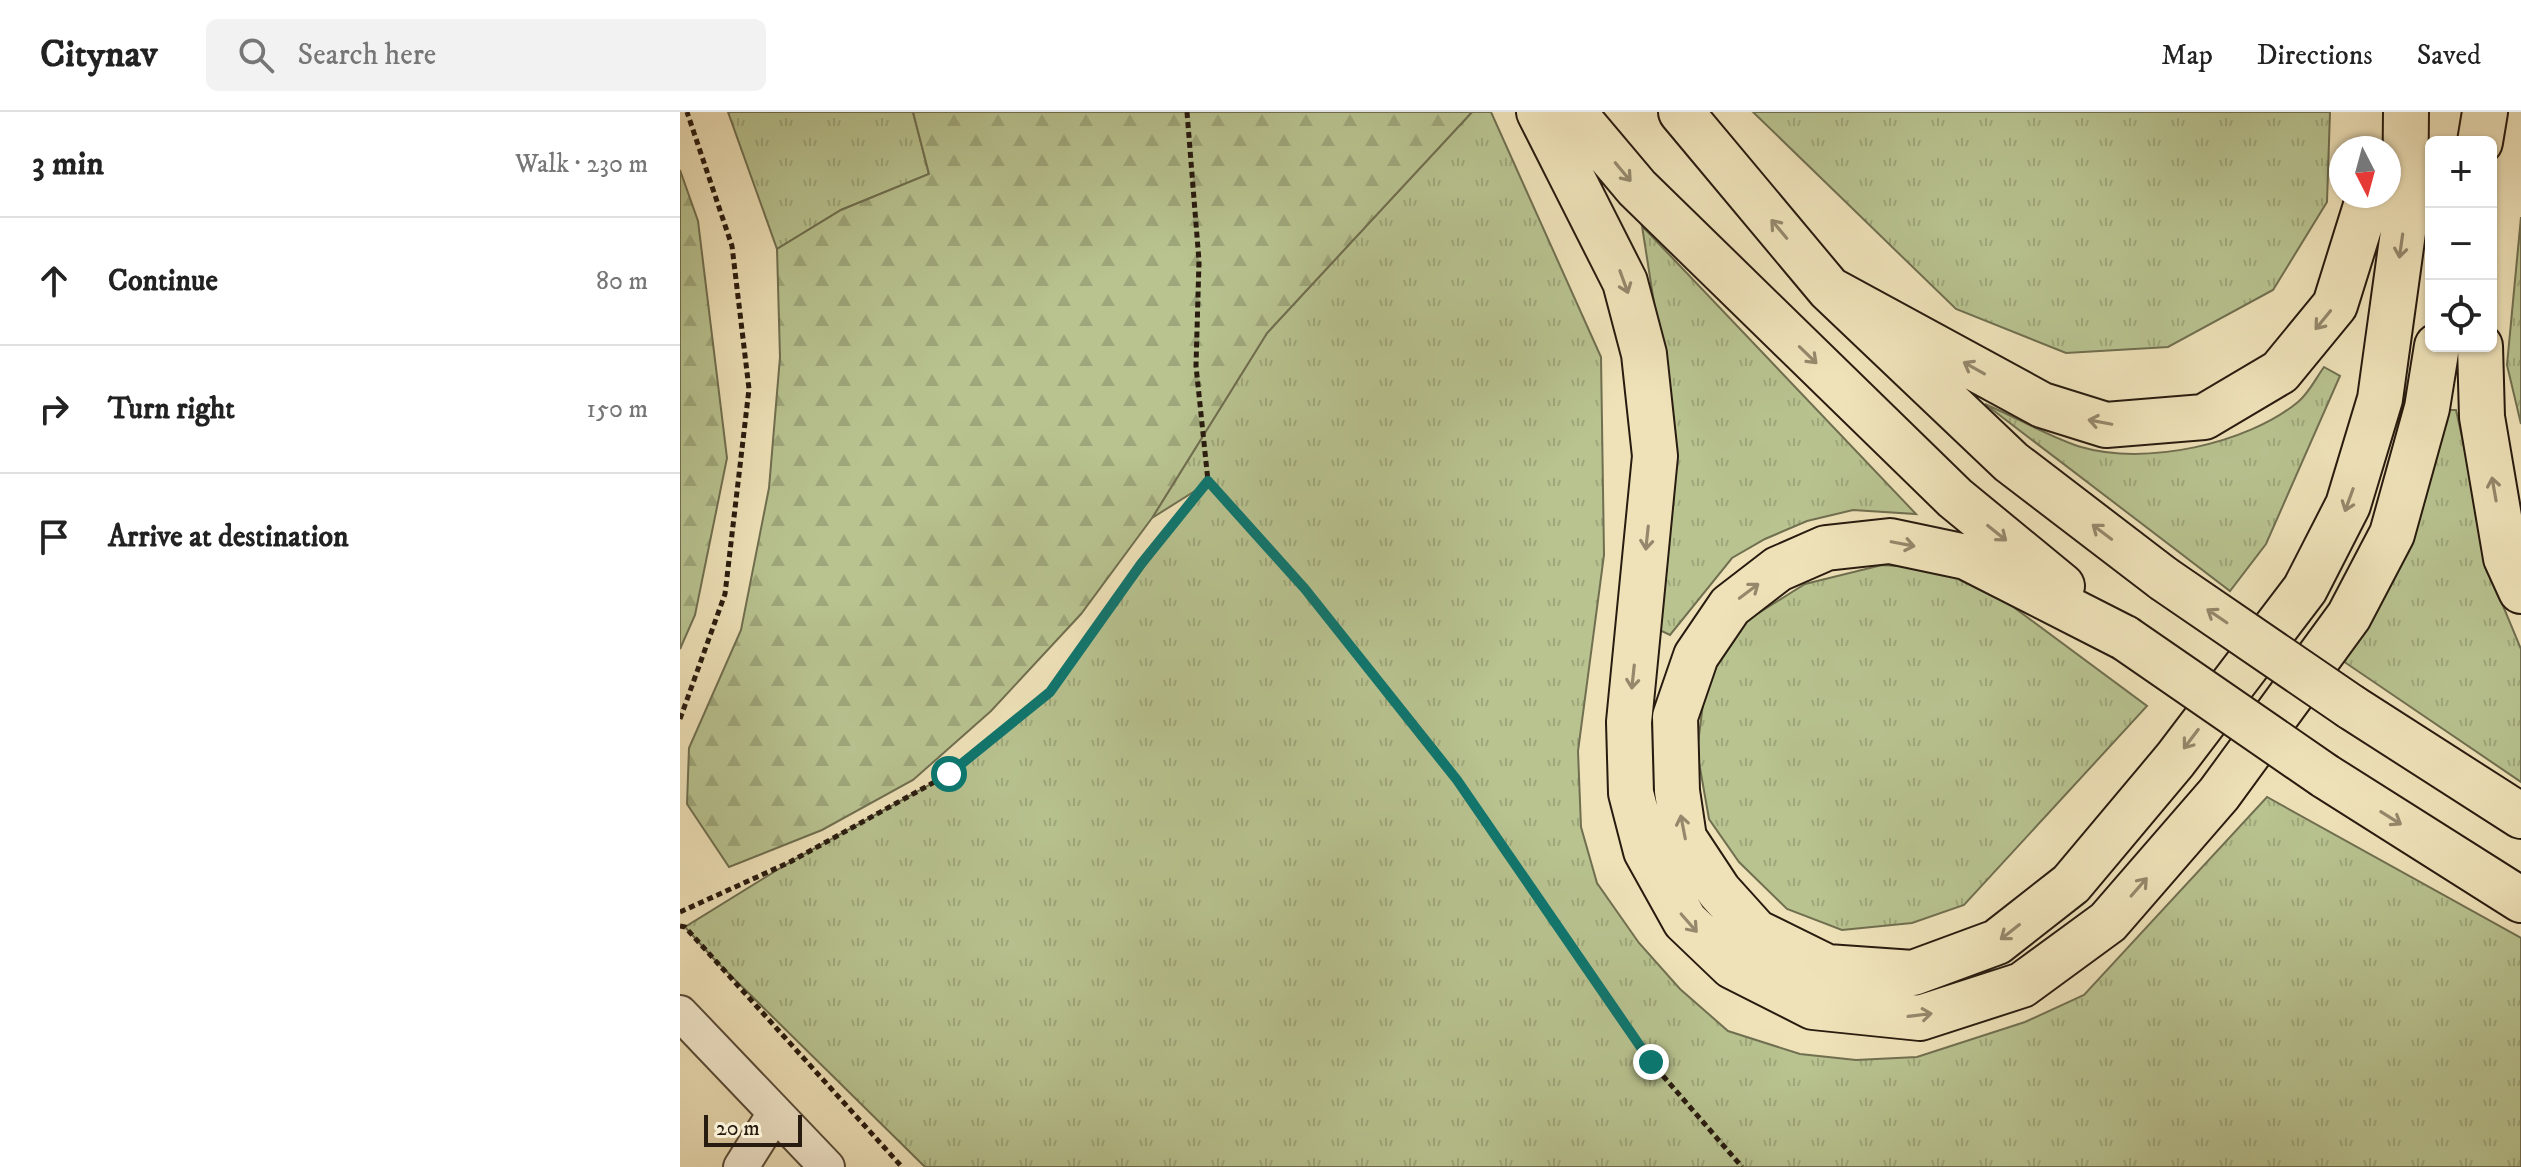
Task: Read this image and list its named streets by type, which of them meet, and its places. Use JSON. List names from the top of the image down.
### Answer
{
  "scale_bar": "20 m",
  "north": "bottom",
  "page": {
    "header": "Citynav",
    "search": "Search here",
    "nav": ["Map", "Directions", "Saved"],
    "heading": ["3 min", "Walk · 230 m"],
    "map_buttons": ["+", "−"],
    "list": [
      ["Continue", "80 m"],
      ["Turn right", "150 m"],
      "Arrive at destination"
    ],
    "scale": "20 m"
  }
}
